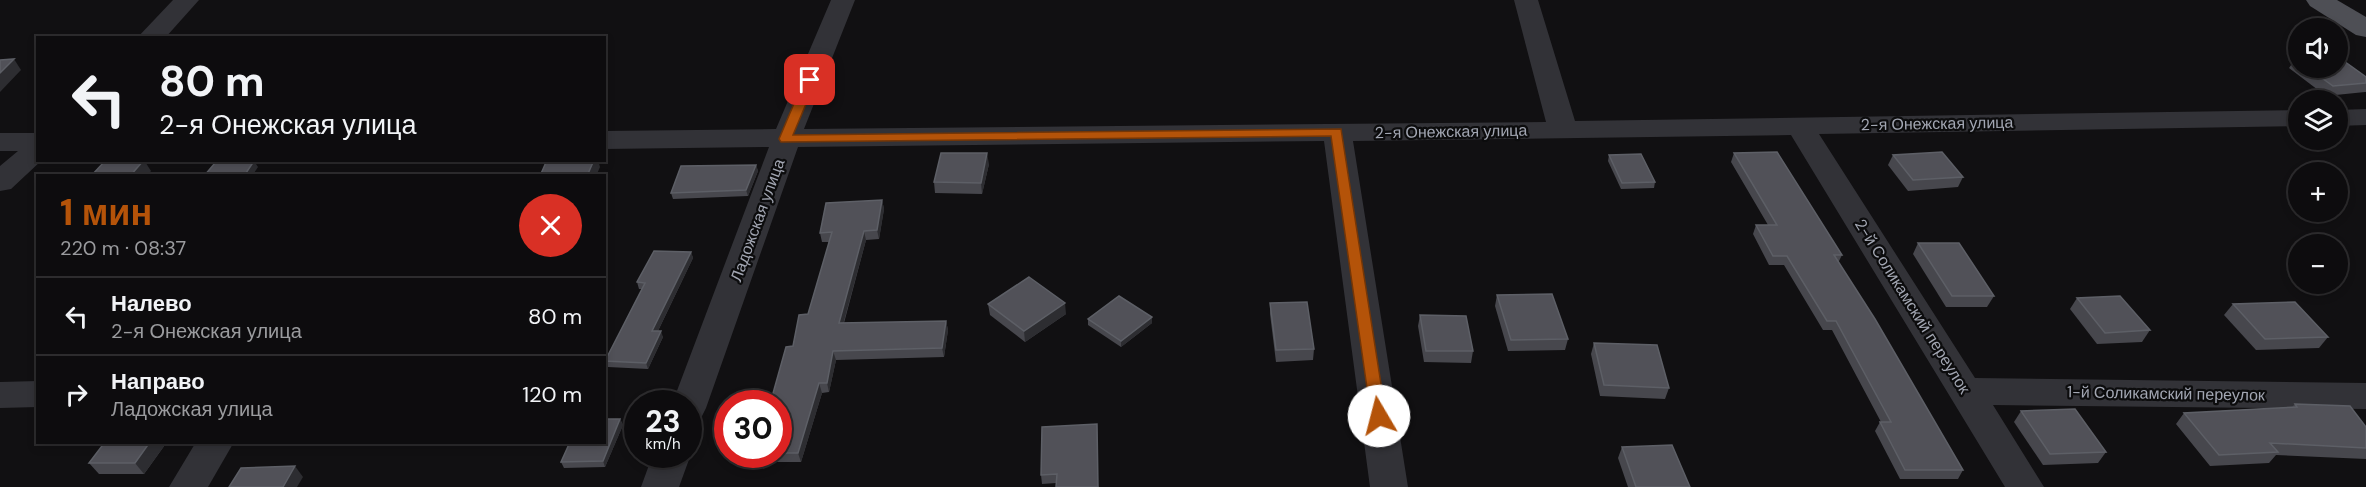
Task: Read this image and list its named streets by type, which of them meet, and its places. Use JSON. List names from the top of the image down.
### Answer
{
  "streets": {
    "street": [
      "2-я Онежская улица",
      "Ладожская улица",
      "2-й Соликамский переулок",
      "1-й Соликамский переулок"
    ]
  },
  "crossings": [
    ["2-я Онежская улица", "Ладожская улица"],
    ["2-я Онежская улица", "2-й Соликамский переулок"],
    ["2-й Соликамский переулок", "1-й Соликамский переулок"]
  ],
  "page": {
    "map_buttons": ["+", "−"],
    "turn": ["80 m", "2-я Онежская улица"],
    "heading": ["1 мин", "220 m · 08:37"],
    "list": [
      {
        "name": "Налево",
        "note": "2-я Онежская улица",
        "value": "80 m"
      },
      {
        "name": "Направо",
        "note": "Ладожская улица",
        "value": "120 m"
      }
    ],
    "speed": "23 km/h",
    "limit": "30"
  }
}
